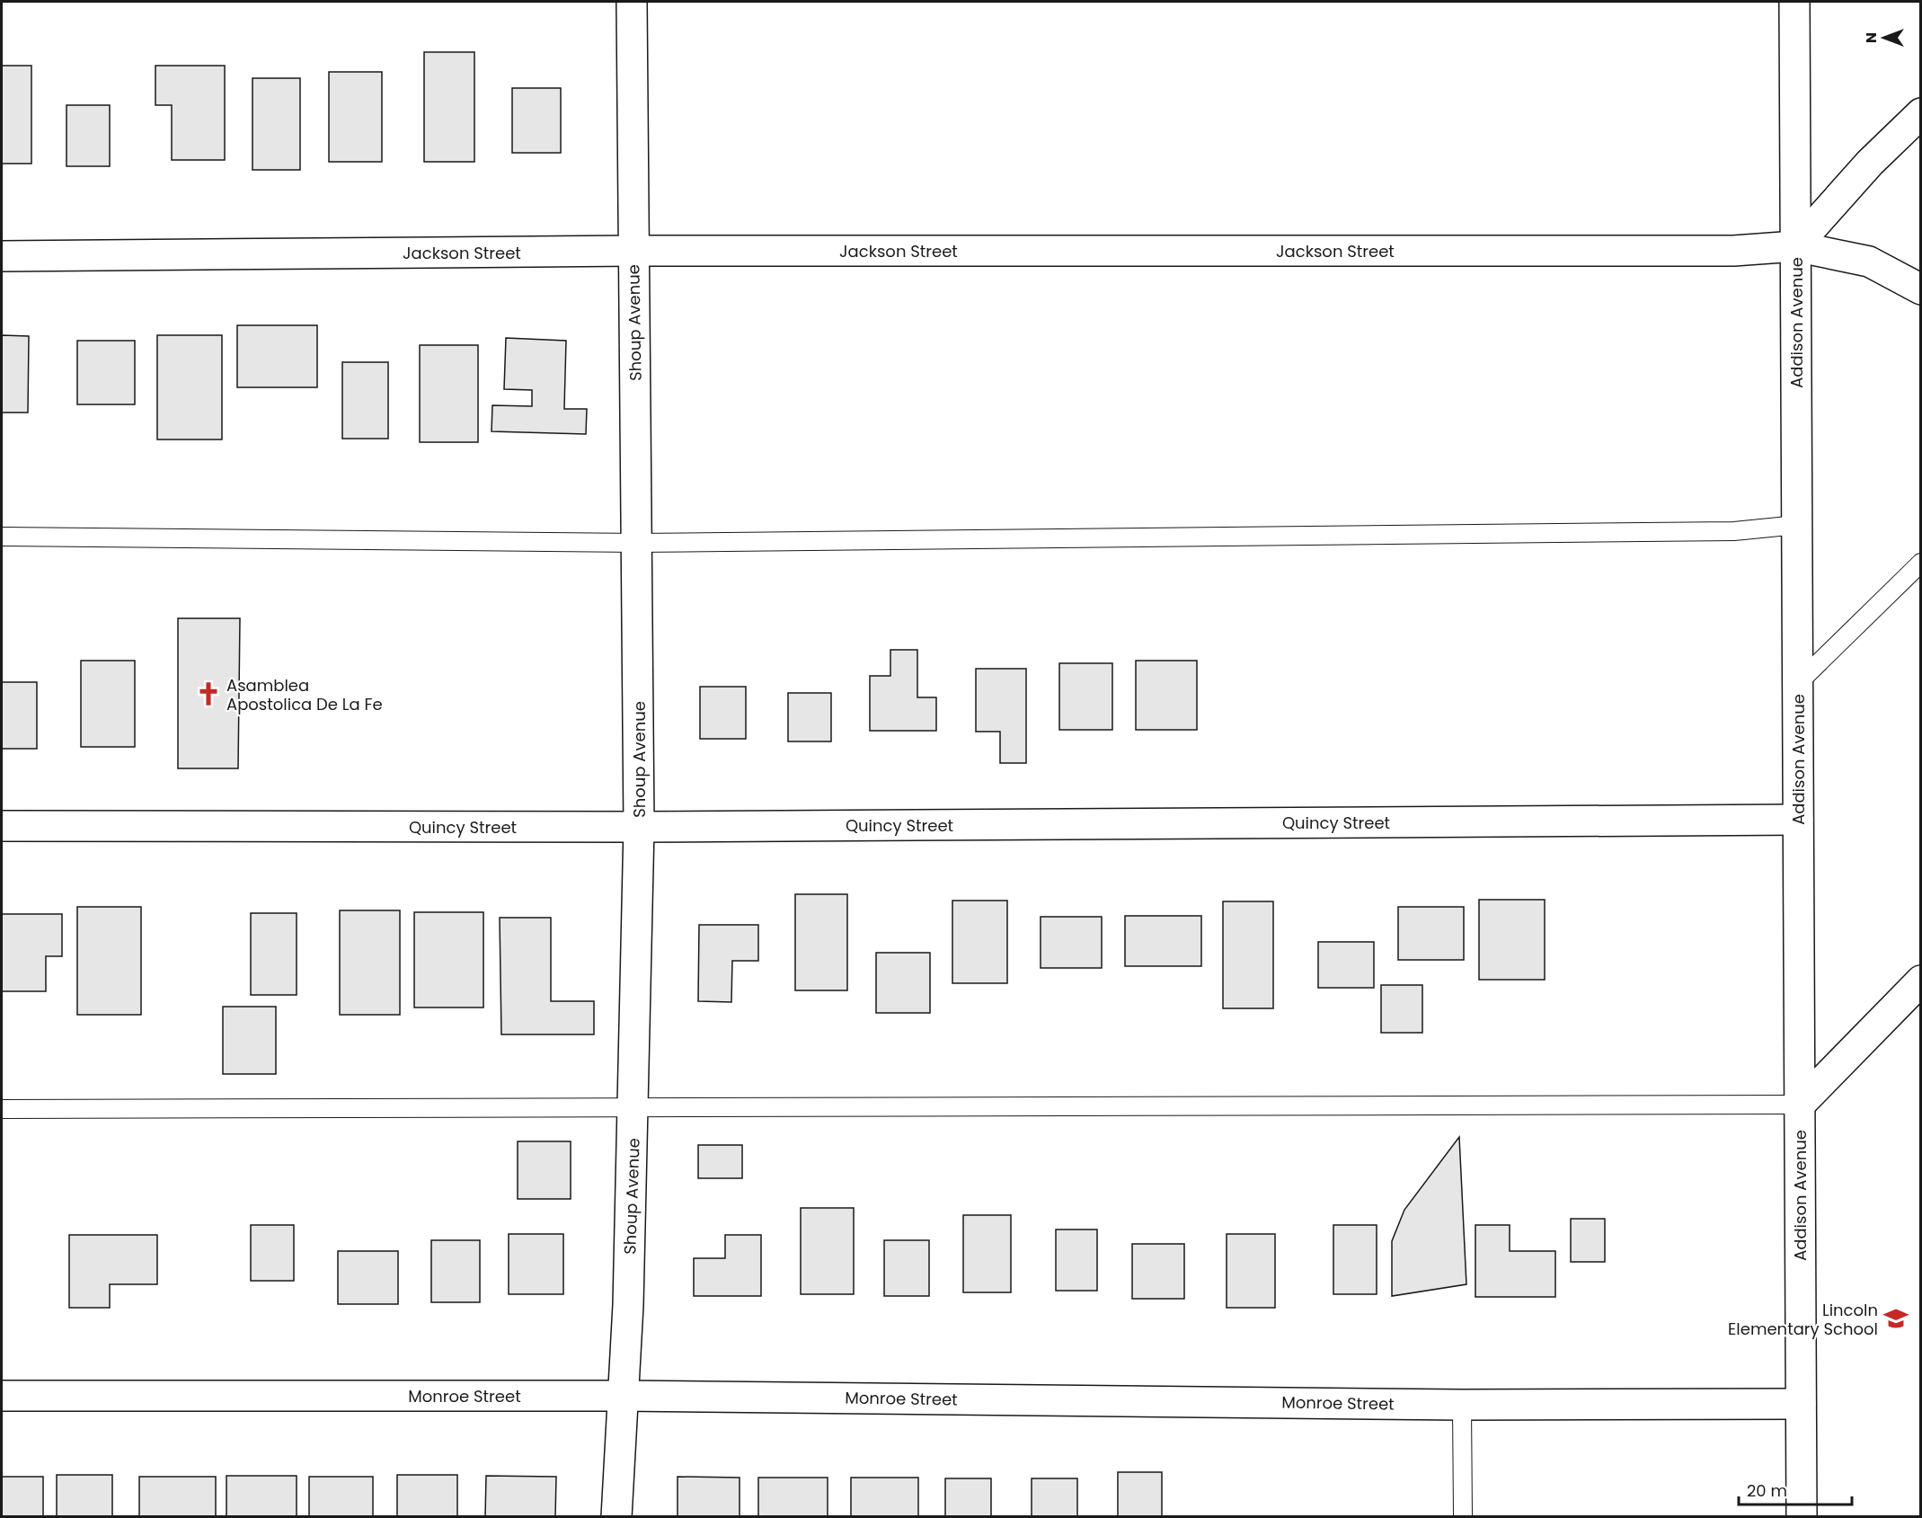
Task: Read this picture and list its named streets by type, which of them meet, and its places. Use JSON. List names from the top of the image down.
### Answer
{
  "streets": {
    "street": [
      "Jackson Street",
      "Shoup Avenue",
      "Addison Avenue",
      "Quincy Street",
      "Monroe Street"
    ]
  },
  "crossings": [
    ["Jackson Street", "Shoup Avenue"],
    ["Jackson Street", "Addison Avenue"],
    ["Shoup Avenue", "Quincy Street"],
    ["Shoup Avenue", "Monroe Street"],
    ["Addison Avenue", "Quincy Street"],
    ["Addison Avenue", "Monroe Street"]
  ],
  "places": {
    "church": ["Asamblea Apostolica De La Fe"],
    "school or university": ["Lincoln Elementary School"]
  },
  "scale_bar": "20 m",
  "north": "left"
}
